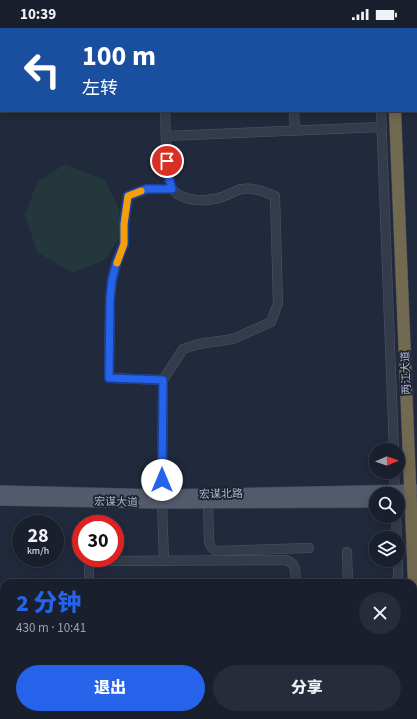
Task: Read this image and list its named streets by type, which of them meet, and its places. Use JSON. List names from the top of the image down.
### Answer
{
  "streets": {
    "highway": ["两江大道"],
    "main road": ["宏谋北路", "宏谋大道"]
  },
  "crossings": [
    ["宏谋北路", "宏谋大道"]
  ],
  "north": "right",
  "page": {
    "status": "10:39",
    "turn": ["100 m", "左转"],
    "speed": "28 km/h",
    "limit": "30",
    "heading": ["2 分钟", "430 m · 10:41"],
    "buttons": ["退出", "分享"]
  }
}
